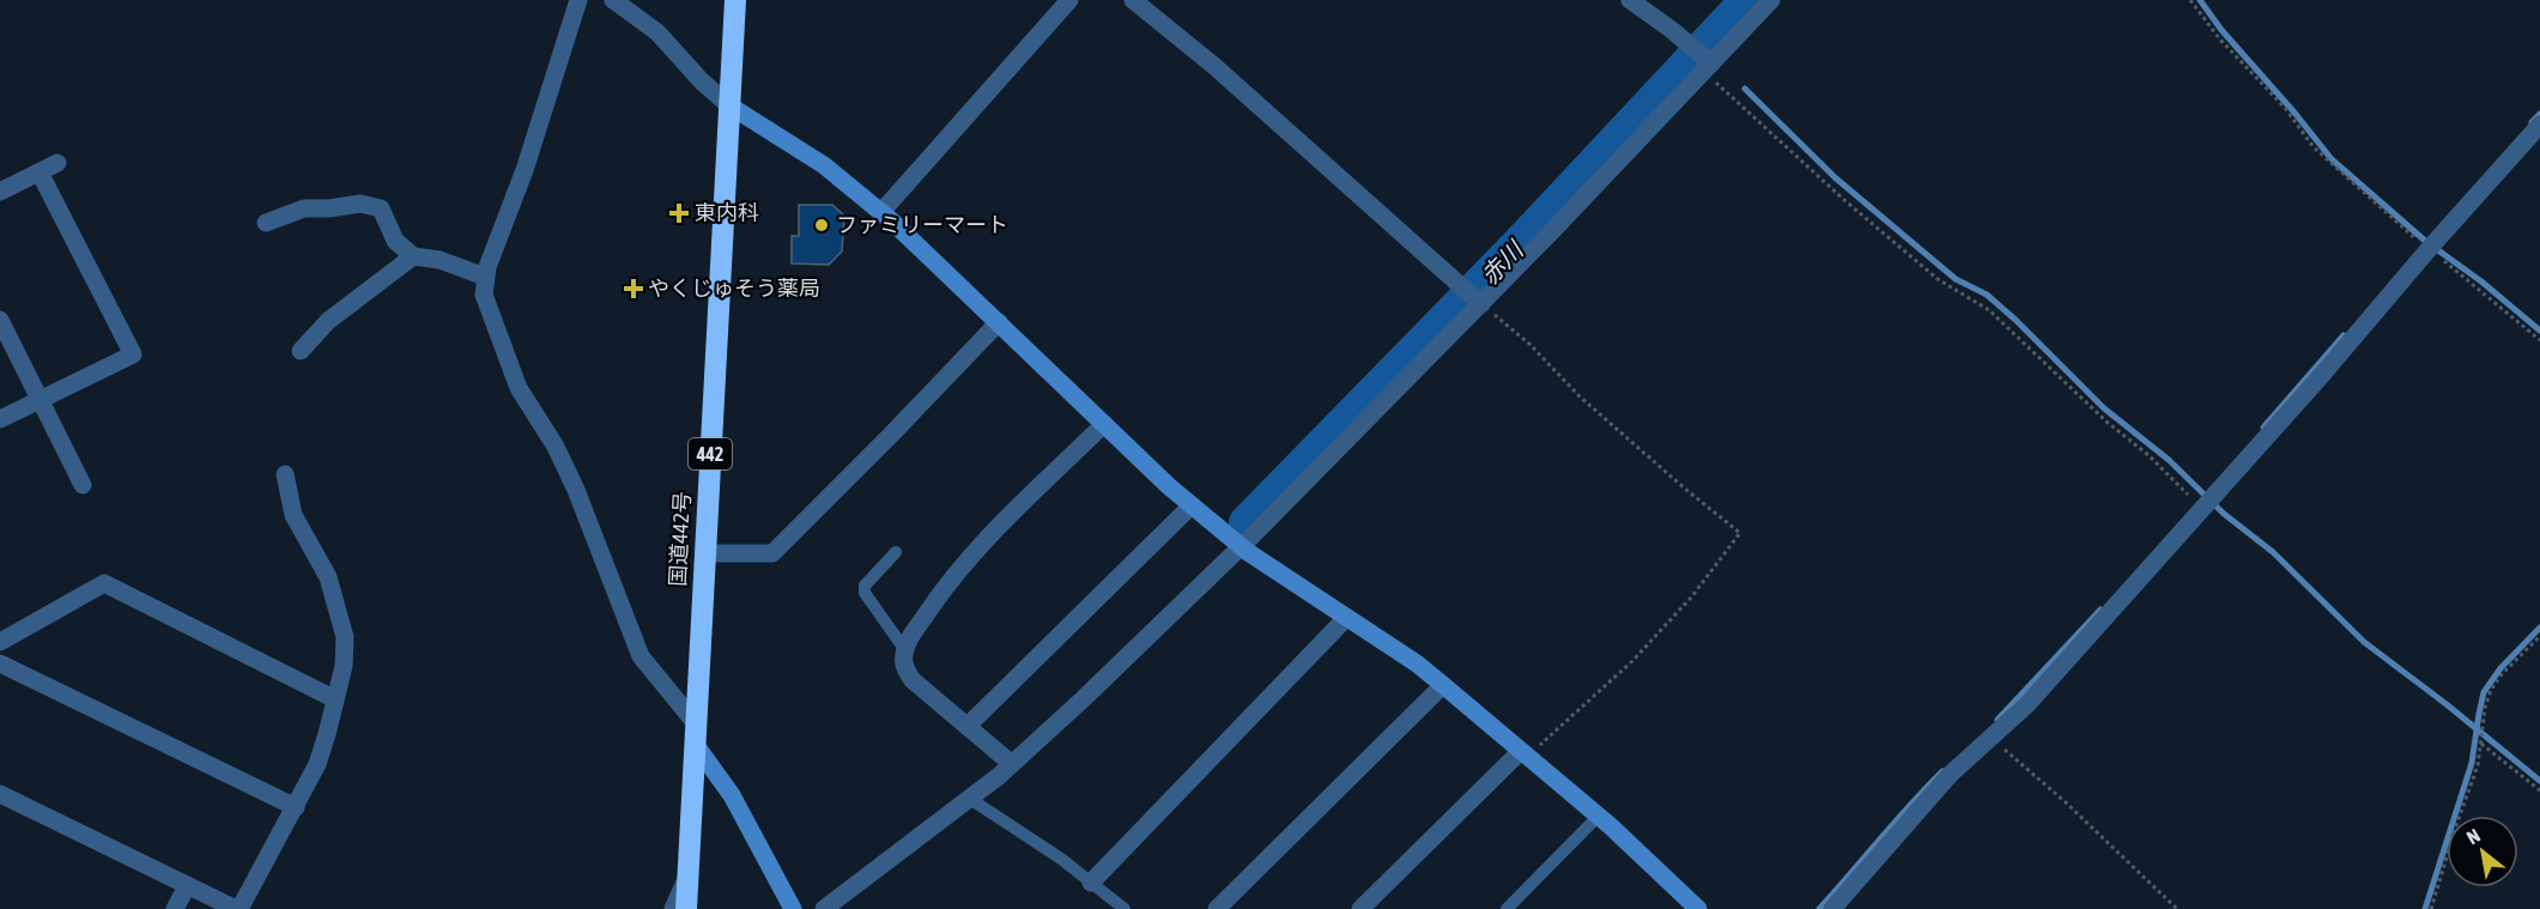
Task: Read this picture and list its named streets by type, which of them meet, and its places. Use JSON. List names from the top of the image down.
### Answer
{
  "streets": {
    "highway": ["442", "国道442号"]
  },
  "water": ["赤川"],
  "places": {
    "health": ["東内科", "やくじゅそう薬局"],
    "other": ["ファミリーマート"]
  },
  "north": "top left"
}
